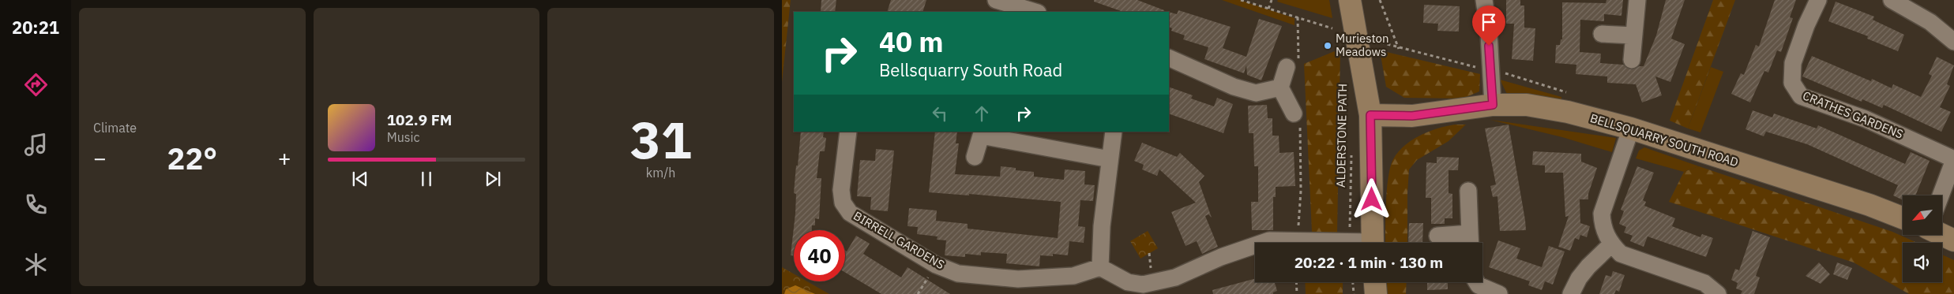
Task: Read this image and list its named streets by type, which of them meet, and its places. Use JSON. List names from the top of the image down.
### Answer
{
  "streets": {
    "street": ["CRATHES GARDENS", "BELLSQUARRY SOUTH ROAD", "BIRRELL GARDENS"],
    "path": ["ALDERSTONE PATH"]
  },
  "places": ["Murieston Meadows"],
  "north": "bottom left",
  "page": {
    "tabs": "20:21",
    "tile": [
      "Climate",
      ["31", "km/h"]
    ],
    "turn": ["40 m", "Bellsquarry South Road"],
    "song": ["102.9 FM", "Music"],
    "heat": ["−", "22°", "+"],
    "limit": "40",
    "trip": "20:22 · 1 min · 130 m"
  }
}
